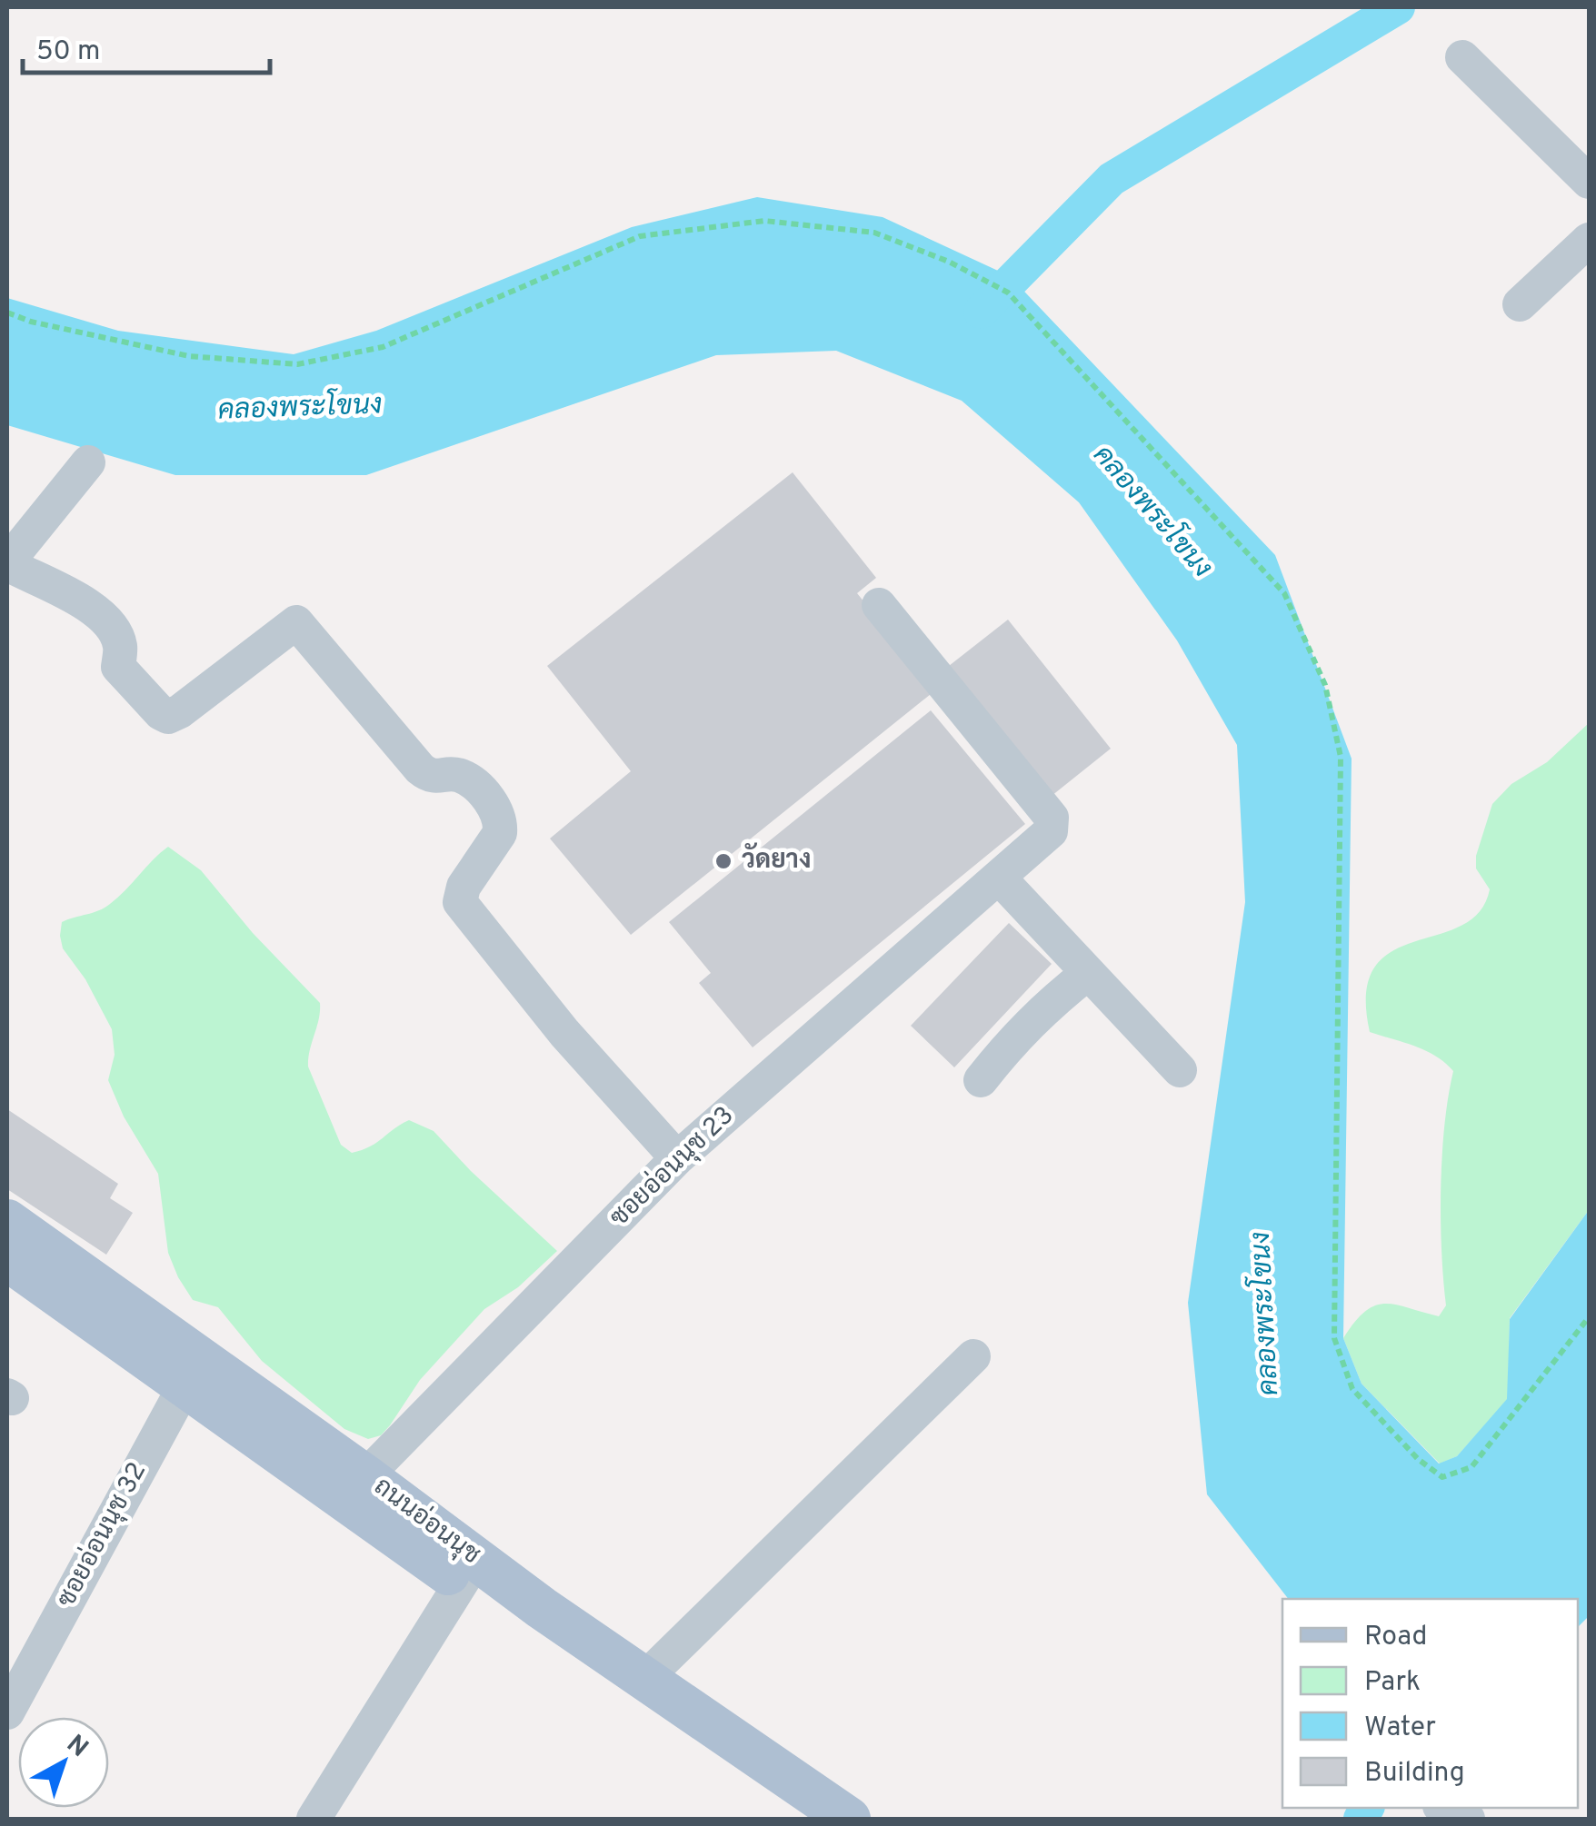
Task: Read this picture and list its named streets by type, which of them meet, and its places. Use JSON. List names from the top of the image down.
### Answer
{
  "streets": {
    "main road": ["ถนนอ่อนนุช"],
    "street": ["ซอยอ่อนนุช 23", "ซอยอ่อนนุช 32"]
  },
  "crossings": [
    ["ซอยอ่อนนุช 23", "ถนนอ่อนนุช"],
    ["ถนนอ่อนนุช", "ซอยอ่อนนุช 32"]
  ],
  "water": ["คลองพระโขนง"],
  "places": ["วัดยาง"],
  "legend": [
    "Road",
    "Park",
    "Water",
    "Building"
  ],
  "scale_bar": "50 m",
  "north": "top right"
}
